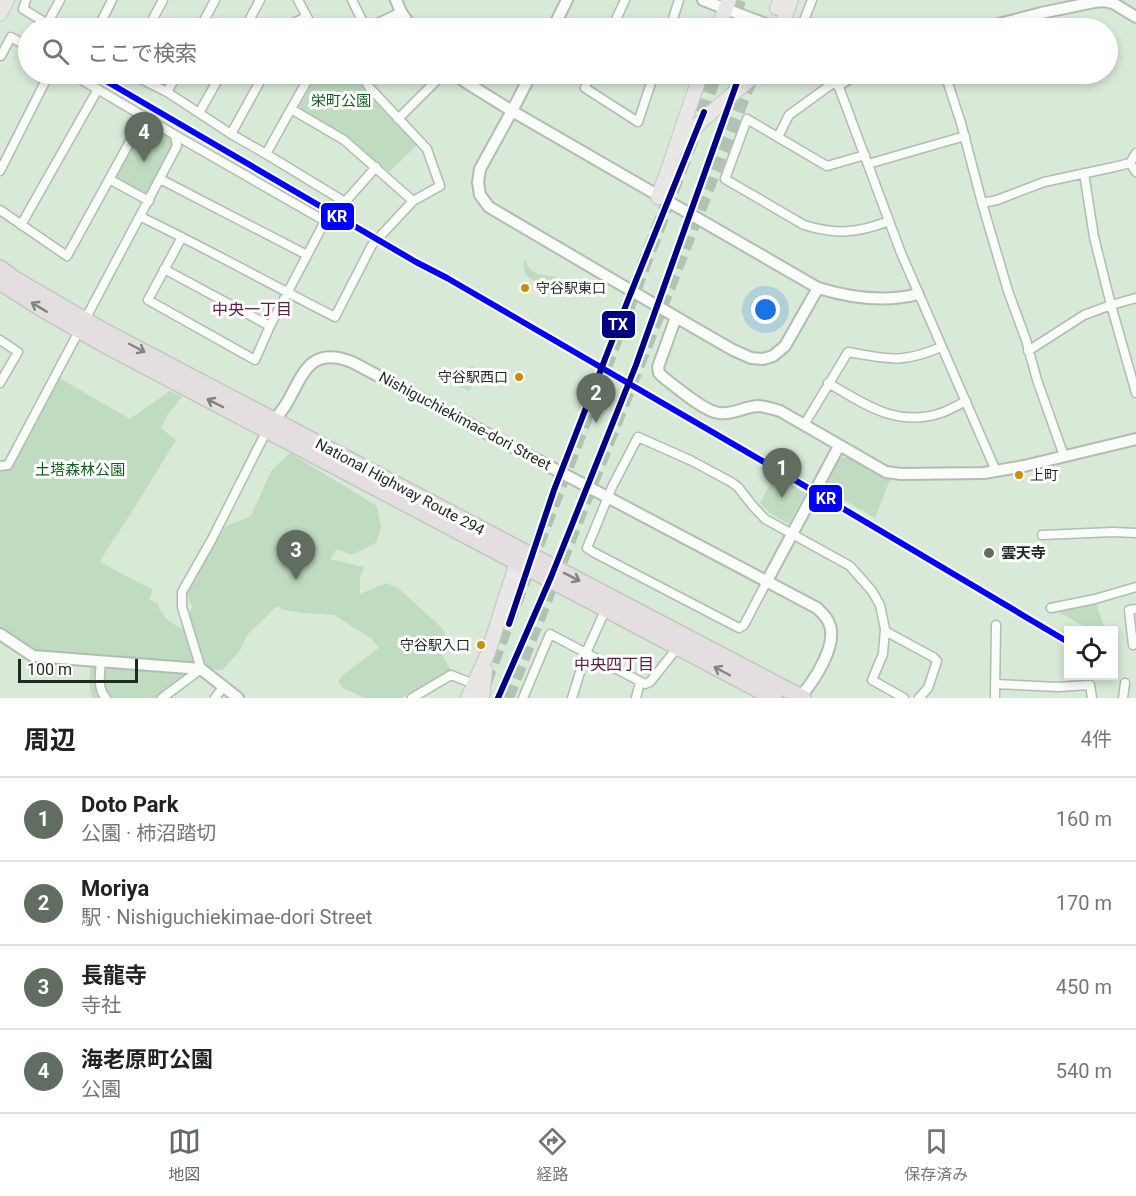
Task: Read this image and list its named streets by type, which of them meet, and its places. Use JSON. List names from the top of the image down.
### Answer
{
  "streets": {
    "highway": ["National Highway Route 294"],
    "street": ["Nishiguchiekimae-dori Street"]
  },
  "crossings": [
    ["Nishiguchiekimae-dori Street", "National Highway Route 294"]
  ],
  "districts": ["中央一丁目", "中央四丁目"],
  "parks": ["栄町公園", "土塔森林公園"],
  "places": [
    "守谷駅東口",
    "守谷駅西口",
    "上町",
    "雲天寺",
    "守谷駅入口"
  ],
  "lines": ["transit line KR", "transit line TX"],
  "scale_bar": "100 m",
  "page": {
    "search": "ここで検索",
    "pins": [
      "4",
      "2",
      "1",
      "3"
    ],
    "scale": "100 m",
    "heading": ["周辺", "4件"],
    "list": [
      {
        "mark": "1",
        "name": "Doto Park",
        "note": "公園 · 柿沼踏切",
        "value": "160 m"
      },
      {
        "mark": "2",
        "name": "Moriya",
        "note": "駅 · Nishiguchiekimae-dori Street",
        "value": "170 m"
      },
      {
        "mark": "3",
        "name": "長龍寺",
        "note": "寺社",
        "value": "450 m"
      },
      {
        "mark": "4",
        "name": "海老原町公園",
        "note": "公園",
        "value": "540 m"
      }
    ],
    "nav": ["地図", "経路", "保存済み"]
  }
}
